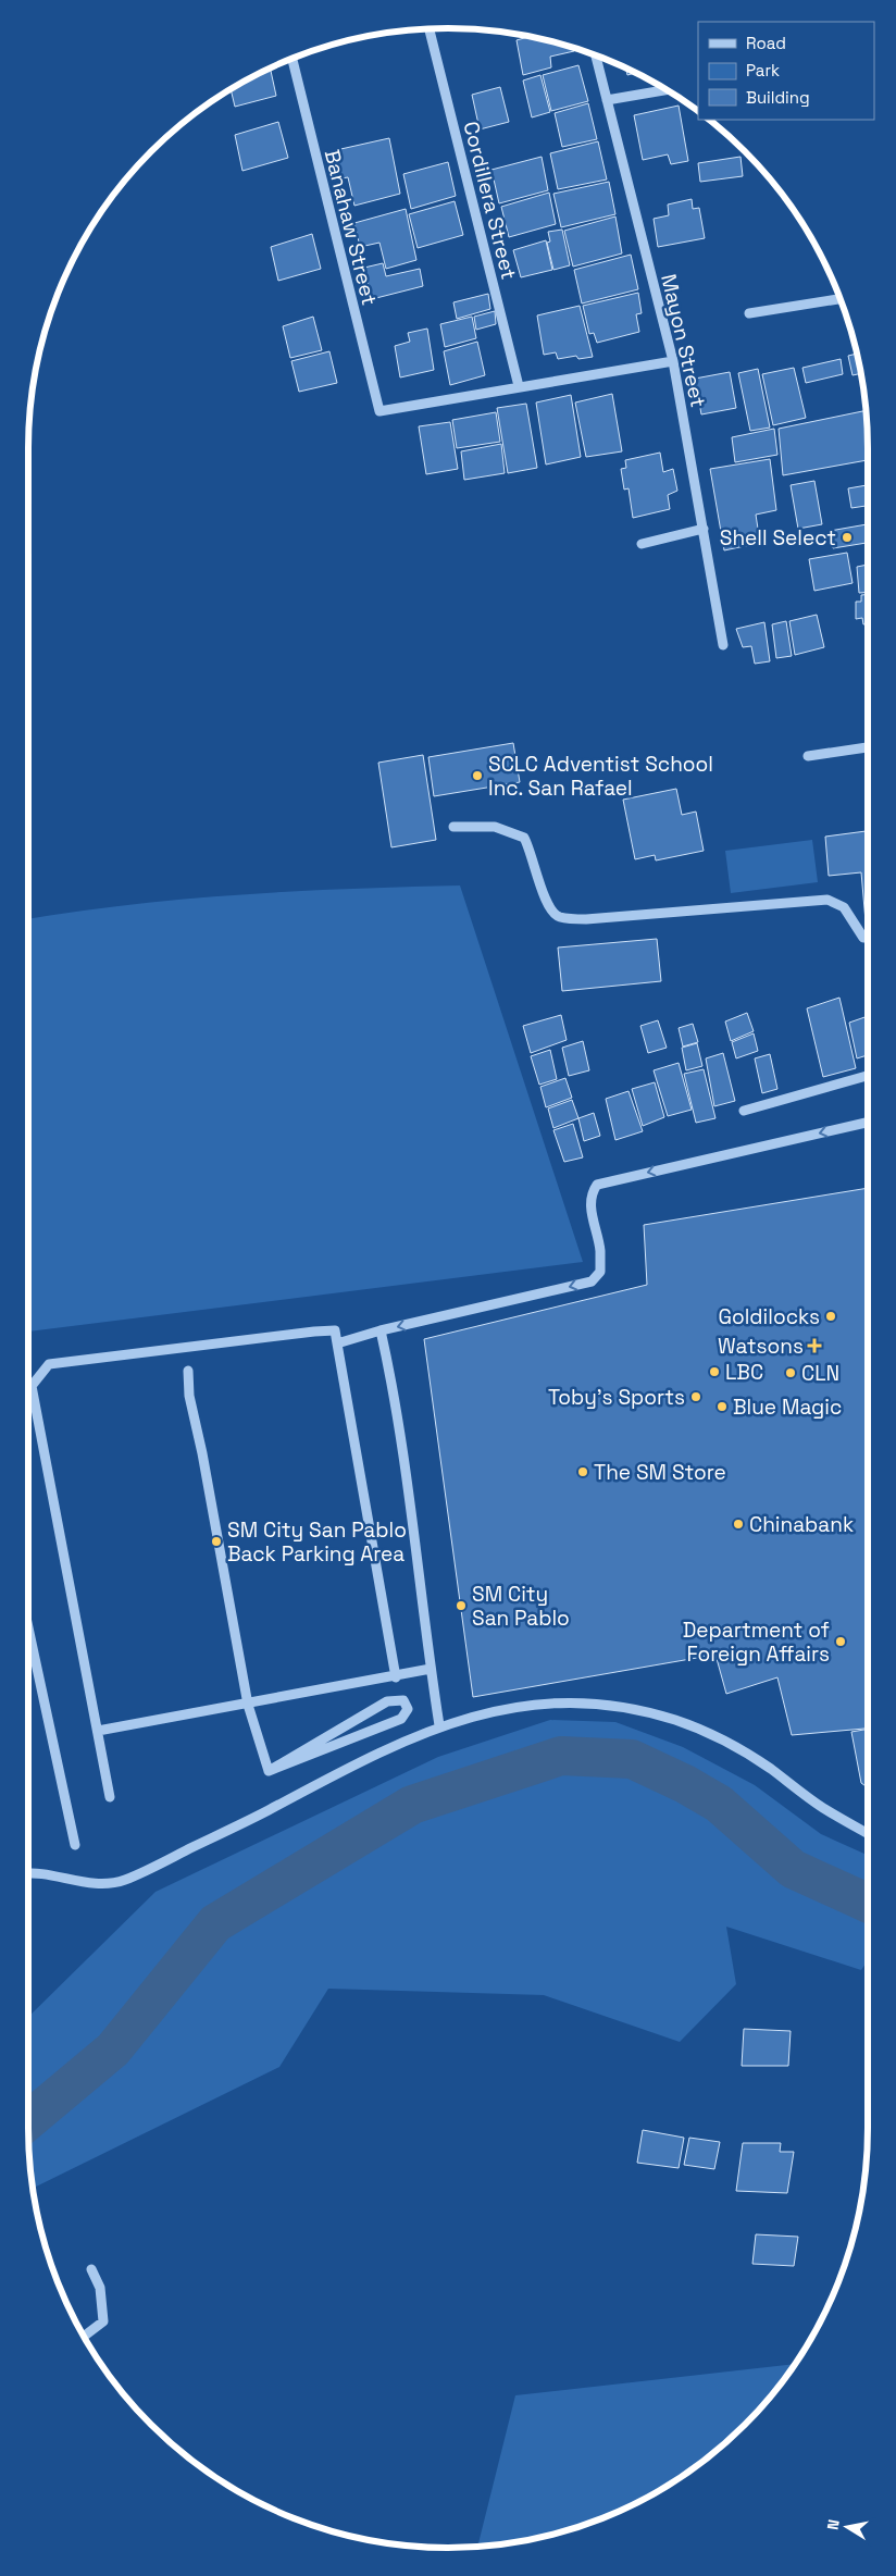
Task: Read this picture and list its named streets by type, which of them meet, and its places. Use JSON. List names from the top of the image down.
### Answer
{
  "streets": {
    "street": ["Cordillera Street", "Banahaw Street", "Mayon Street"]
  },
  "crossings": [
    ["Cordillera Street", "Banahaw Street"]
  ],
  "places": {
    "other": [
      "Shell Select",
      "SCLC Adventist School Inc. San Rafael",
      "Goldilocks",
      "LBC",
      "CLN",
      "Toby's Sports",
      "Blue Magic",
      "The SM Store",
      "Chinabank",
      "SM City San Pablo Back Parking Area",
      "SM City San Pablo",
      "Department of Foreign Affairs"
    ],
    "health": ["Watsons"]
  },
  "legend": ["Road", "Park", "Building"],
  "north": "left"
}
